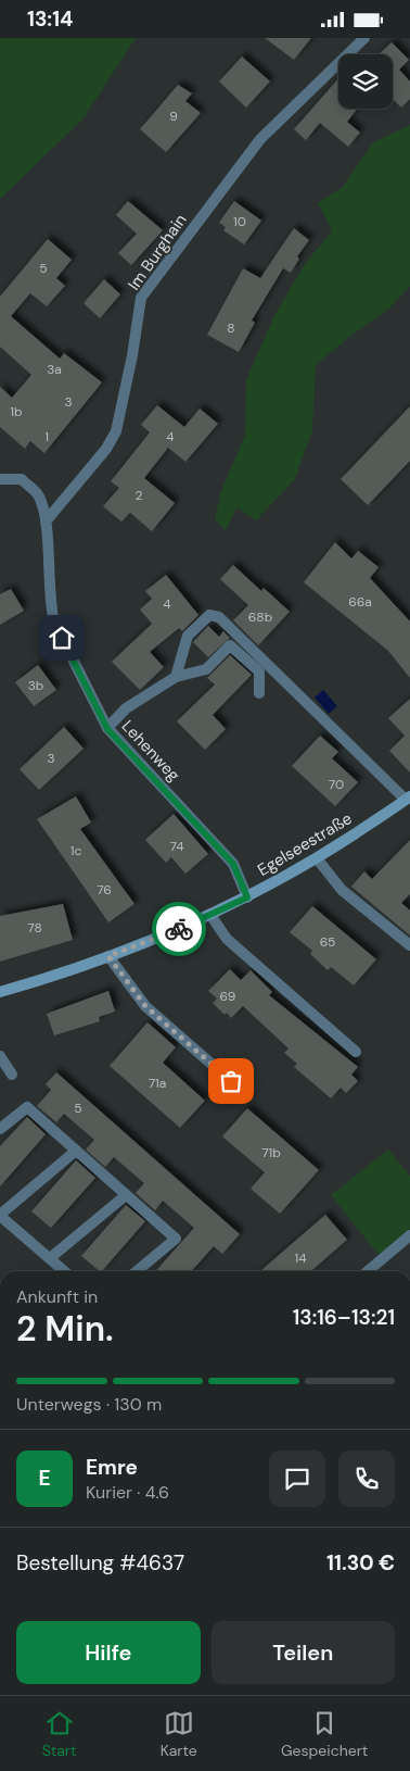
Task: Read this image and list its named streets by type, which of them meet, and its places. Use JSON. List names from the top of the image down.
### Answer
{
  "streets": {
    "street": ["Im Burghain", "Lehenweg", "Egelseestraße"]
  },
  "crossings": [
    ["Im Burghain", "Lehenweg"],
    ["Lehenweg", "Egelseestraße"]
  ],
  "house_numbers": [
    "9",
    "10",
    "5",
    "8",
    "3a",
    "3",
    "1b",
    "1",
    "4",
    "2",
    "66a",
    "4",
    "68b",
    "3b",
    "3",
    "70",
    "74",
    "1c",
    "76",
    "78",
    "65",
    "69",
    "71a",
    "5",
    "71b",
    "14"
  ],
  "page": {
    "status": "13:14",
    "heading": ["2 Min.", "Ankunft in", "13:16–13:21"],
    "panel": [
      "Emre",
      "Kurier · 4.6",
      "Bestellung #4637",
      "11.30 €"
    ],
    "bar": "Unterwegs · 130 m",
    "round": "E",
    "buttons": ["Hilfe", "Teilen"],
    "tabs": ["Start", "Karte", "Gespeichert"]
  }
}
